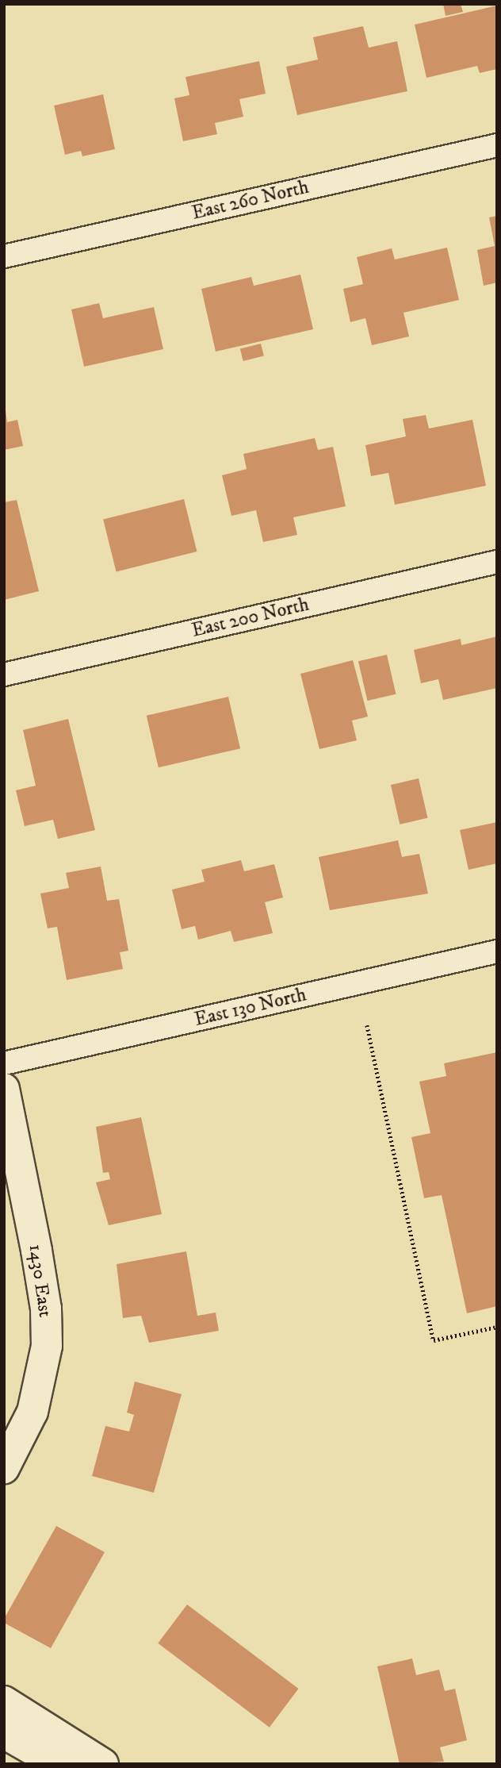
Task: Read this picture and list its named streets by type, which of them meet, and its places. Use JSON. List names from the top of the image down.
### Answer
{
  "streets": {
    "street": [
      "East 260 North",
      "East 200 North",
      "East 130 North",
      "1430 East"
    ]
  }
}
